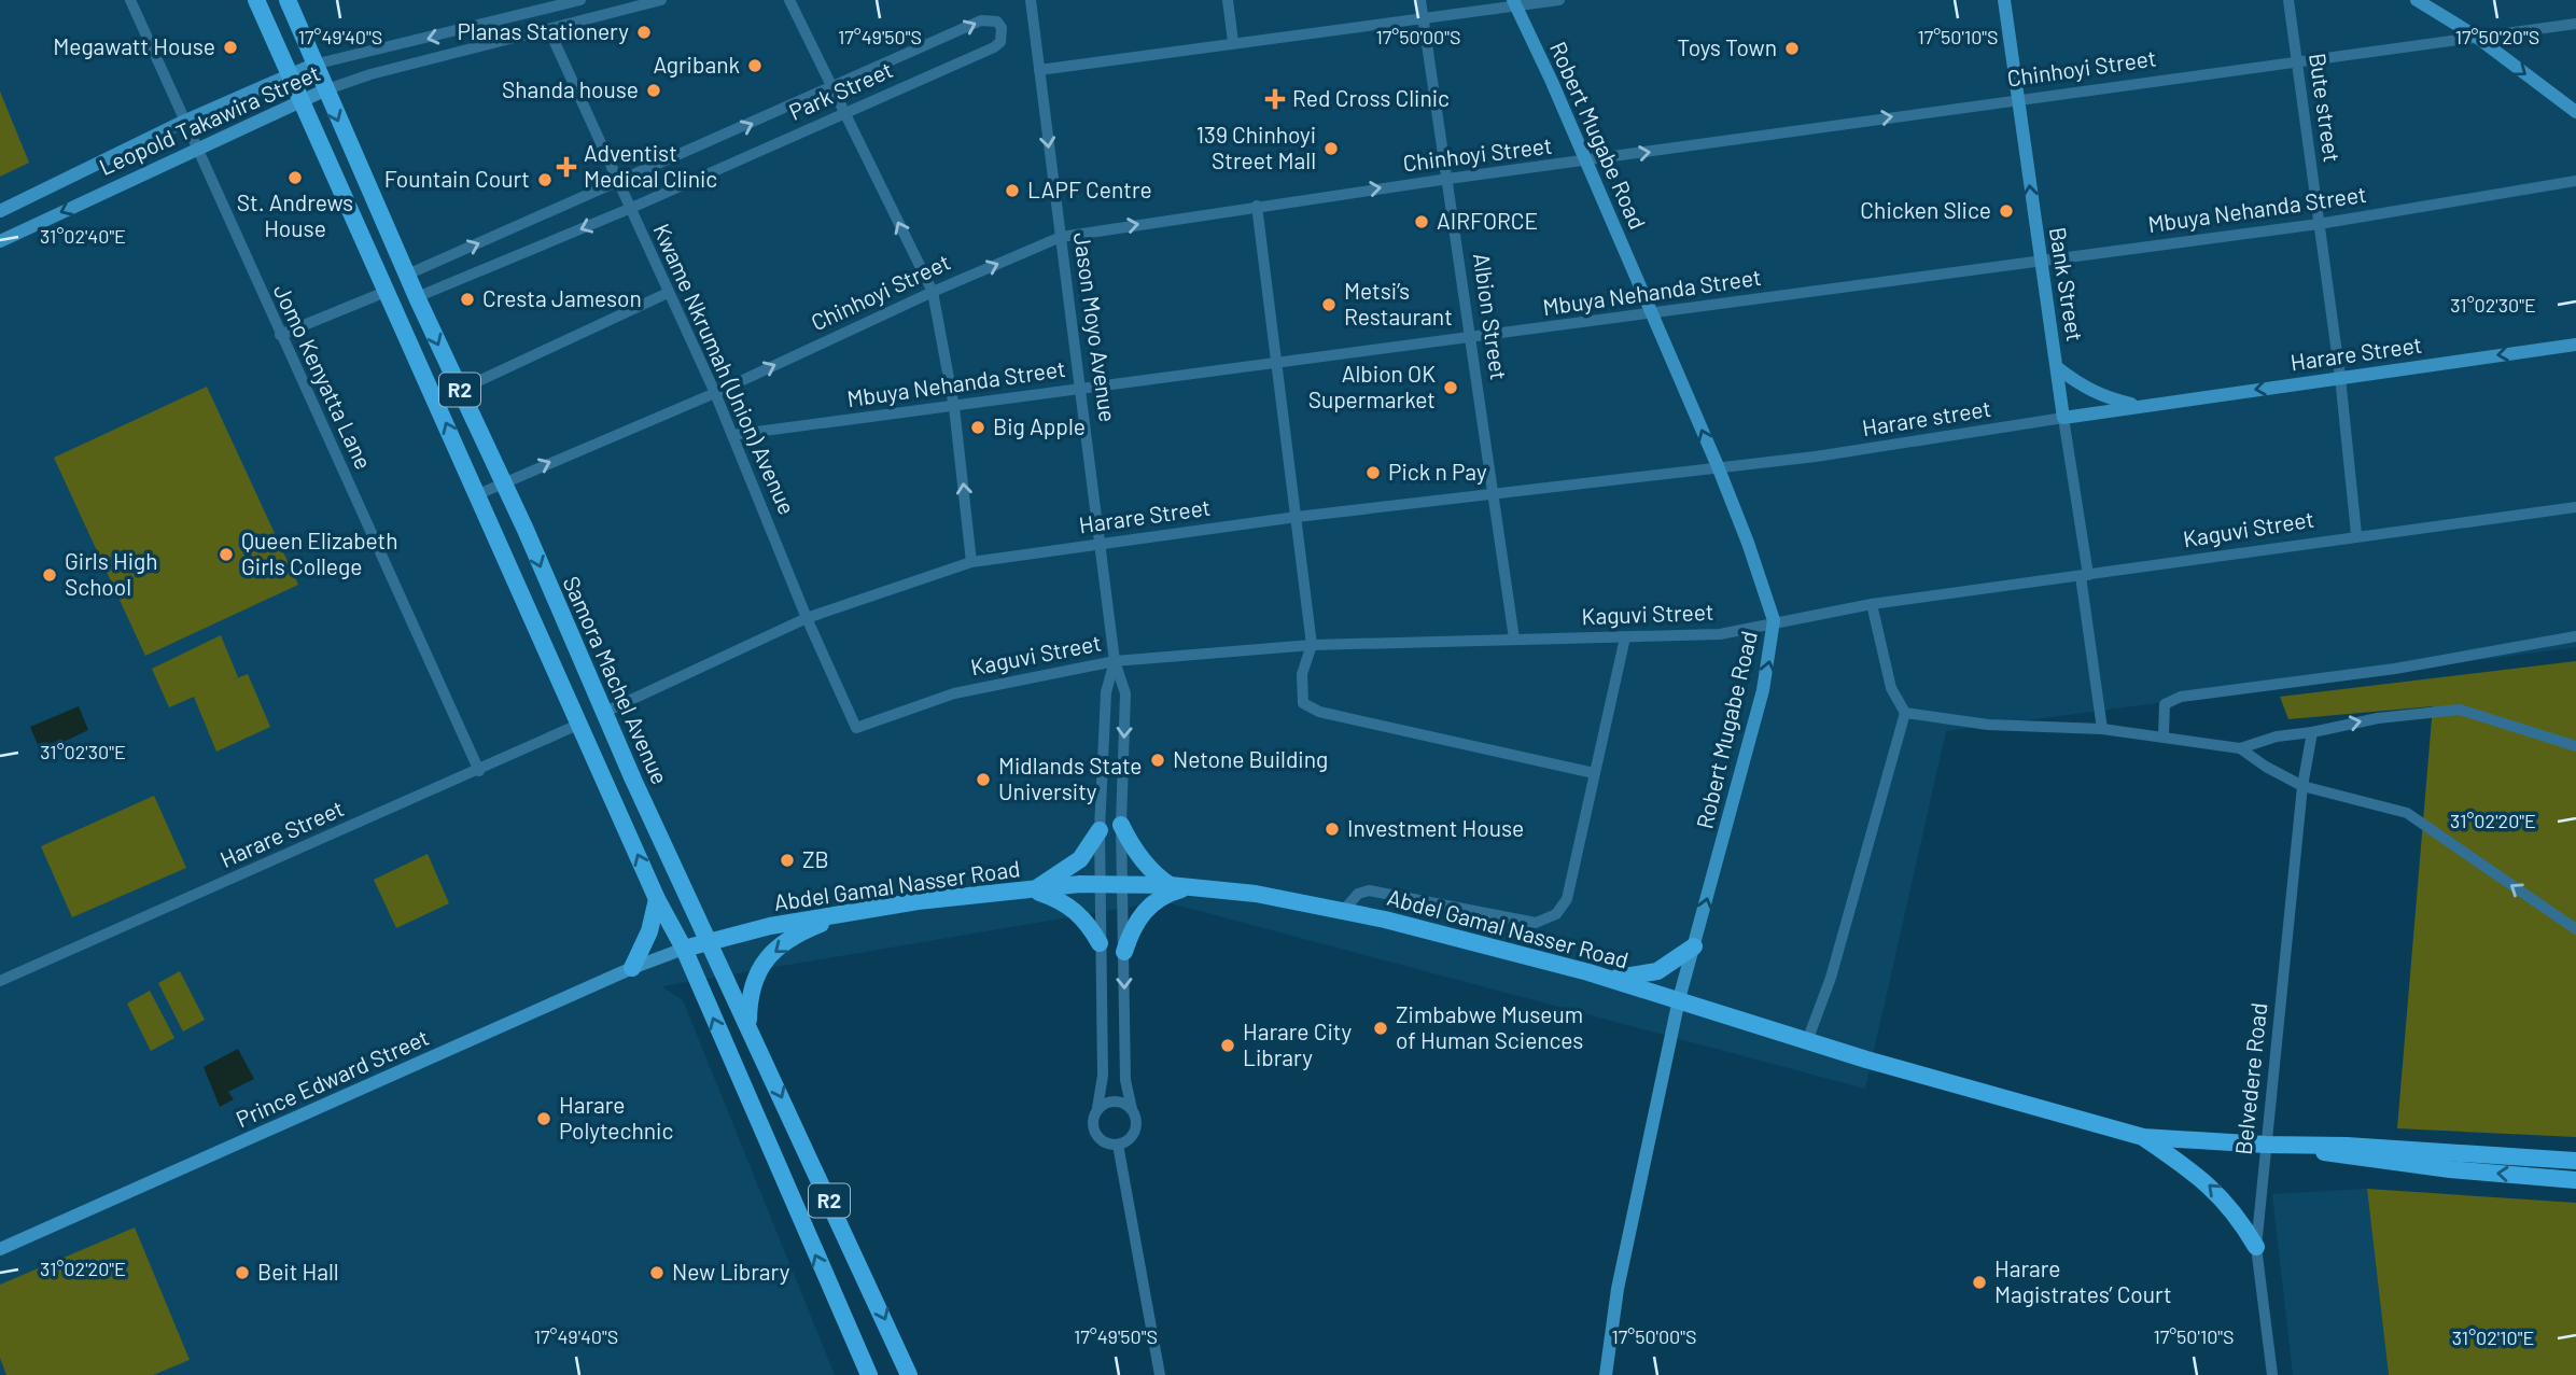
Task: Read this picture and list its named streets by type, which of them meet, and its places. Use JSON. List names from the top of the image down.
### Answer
{
  "streets": {
    "highway": ["R2", "Samora Machel Avenue", "Abdel Gamal Nasser Road"],
    "main road": [
      "Leopold Takawira Street",
      "Robert Mugabe Road",
      "Bank Street",
      "Harare Street",
      "Harare street",
      "Prince Edward Street"
    ],
    "street": [
      "Chinhoyi Street",
      "Park Street",
      "Bute street",
      "Mbuya Nehanda Street",
      "Albion Street",
      "Jason Moyo Avenue",
      "Kwame Nkrumah (Union) Avenue",
      "Jomo Kenyatta Lane",
      "Kaguvi Street",
      "Belvedere Road"
    ]
  },
  "crossings": [
    ["Chinhoyi Street", "Bute street"],
    ["Chinhoyi Street", "Robert Mugabe Road"],
    ["Chinhoyi Street", "Bank Street"],
    ["Chinhoyi Street", "Albion Street"],
    ["Chinhoyi Street", "Jason Moyo Avenue"],
    ["Chinhoyi Street", "Kwame Nkrumah (Union) Avenue"],
    ["Chinhoyi Street", "R2"],
    ["Chinhoyi Street", "Samora Machel Avenue"],
    ["Park Street", "Kwame Nkrumah (Union) Avenue"],
    ["Park Street", "Samora Machel Avenue"],
    ["Bute street", "Mbuya Nehanda Street"],
    ["Bute street", "Harare Street"],
    ["Bute street", "Kaguvi Street"],
    ["Leopold Takawira Street", "Kwame Nkrumah (Union) Avenue"],
    ["Leopold Takawira Street", "Jomo Kenyatta Lane"],
    ["Leopold Takawira Street", "R2"],
    ["Leopold Takawira Street", "Samora Machel Avenue"],
    ["Robert Mugabe Road", "Mbuya Nehanda Street"],
    ["Robert Mugabe Road", "Harare Street"],
    ["Robert Mugabe Road", "Harare street"],
    ["Robert Mugabe Road", "Kaguvi Street"],
    ["Robert Mugabe Road", "Abdel Gamal Nasser Road"],
    ["Mbuya Nehanda Street", "Bank Street"],
    ["Mbuya Nehanda Street", "Albion Street"],
    ["Mbuya Nehanda Street", "Jason Moyo Avenue"],
    ["Mbuya Nehanda Street", "Kwame Nkrumah (Union) Avenue"],
    ["Bank Street", "Harare street"],
    ["Bank Street", "Kaguvi Street"],
    ["Albion Street", "Harare Street"],
    ["Albion Street", "Kaguvi Street"],
    ["Jason Moyo Avenue", "Harare Street"],
    ["Jason Moyo Avenue", "Kaguvi Street"],
    ["Jason Moyo Avenue", "Abdel Gamal Nasser Road"],
    ["Harare Street", "Kwame Nkrumah (Union) Avenue"],
    ["Harare Street", "Jomo Kenyatta Lane"],
    ["Harare Street", "R2"],
    ["Harare Street", "Harare street"],
    ["Harare Street", "Samora Machel Avenue"],
    ["Kwame Nkrumah (Union) Avenue", "Kaguvi Street"],
    ["R2", "Abdel Gamal Nasser Road"],
    ["R2", "Prince Edward Street"],
    ["Samora Machel Avenue", "Abdel Gamal Nasser Road"],
    ["Abdel Gamal Nasser Road", "Prince Edward Street"],
    ["Abdel Gamal Nasser Road", "Belvedere Road"]
  ],
  "one_way": ["Chinhoyi Street"],
  "places": {
    "other": [
      "Planas Stationery",
      "Megawatt House",
      "Toys Town",
      "Agribank",
      "Shanda house",
      "139 Chinhoyi Street Mall",
      "St. Andrews House",
      "Fountain Court",
      "LAPF Centre",
      "Chicken Slice",
      "AIRFORCE",
      "Cresta Jameson",
      "Metsi’s Restaurant",
      "Albion OK Supermarket",
      "Big Apple",
      "Pick n Pay",
      "Queen Elizabeth Girls College",
      "Girls High School",
      "Netone Building",
      "Midlands State University",
      "Investment House",
      "ZB",
      "Zimbabwe Museum of Human Sciences",
      "Harare City Library",
      "Harare Polytechnic",
      "Beit Hall",
      "New Library",
      "Harare Magistrates’ Court"
    ],
    "health": ["Red Cross Clinic", "Adventist Medical Clinic"]
  },
  "coordinates": [
    "17°49'40\"S",
    "17°49'50\"S",
    "17°50'00\"S",
    "17°50'10\"S",
    "17°50'20\"S",
    "31°02'40\"E",
    "31°02'30\"E",
    "31°02'20\"E",
    "31°02'10\"E"
  ]
}
